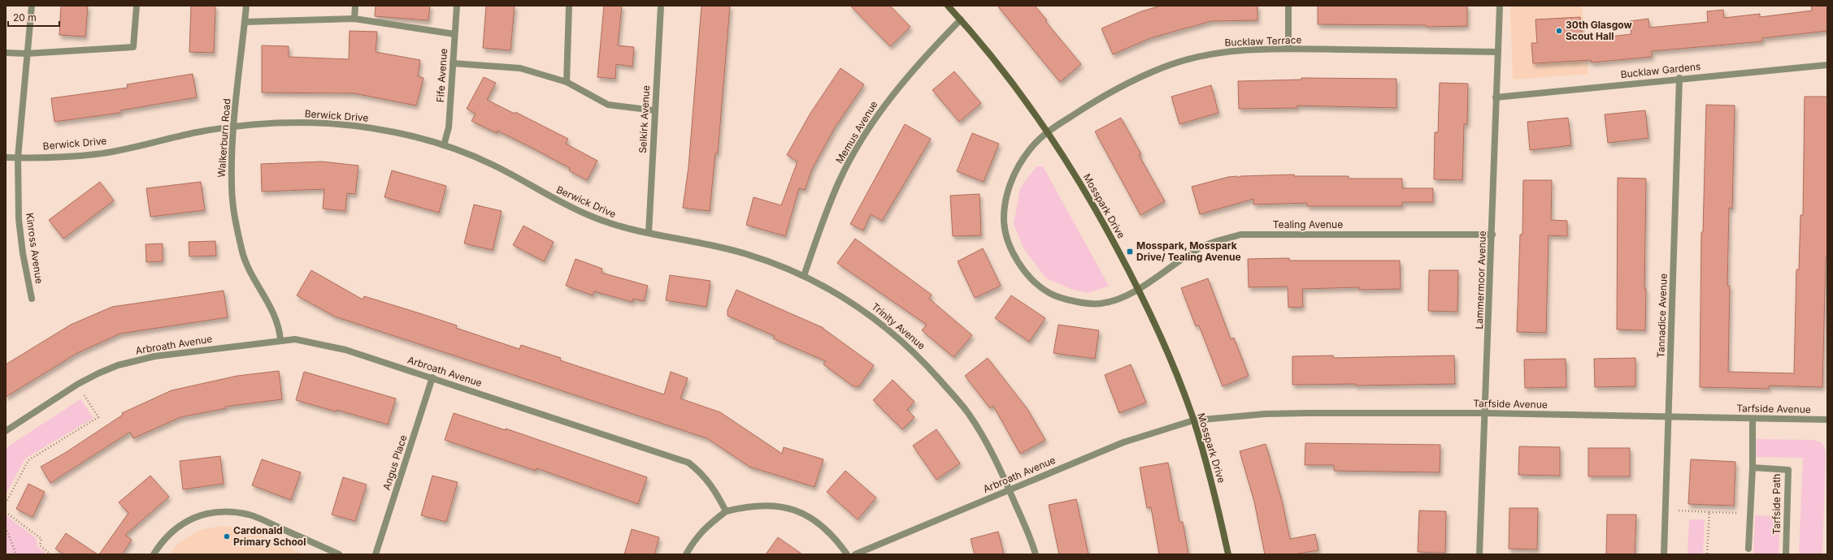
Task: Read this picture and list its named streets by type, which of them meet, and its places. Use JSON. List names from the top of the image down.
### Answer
{
  "streets": {
    "street": [
      "Bucklaw Terrace",
      "Bucklaw Gardens",
      "Fife Avenue",
      "Berwick Drive",
      "Selkirk Avenue",
      "Memus Avenue",
      "Walkerburn Road",
      "Mosspark Drive",
      "Tealing Avenue",
      "Kinross Avenue",
      "Lammermoor Avenue",
      "Tannadice Avenue",
      "Trinity Avenue",
      "Arbroath Avenue",
      "Tarfside Avenue",
      "Angus Place",
      "Tarfside Path"
    ]
  },
  "crossings": [
    ["Bucklaw Terrace", "Mosspark Drive"],
    ["Bucklaw Terrace", "Tealing Avenue"],
    ["Bucklaw Terrace", "Lammermoor Avenue"],
    ["Bucklaw Gardens", "Lammermoor Avenue"],
    ["Bucklaw Gardens", "Tannadice Avenue"],
    ["Fife Avenue", "Berwick Drive"],
    ["Berwick Drive", "Selkirk Avenue"],
    ["Berwick Drive", "Walkerburn Road"],
    ["Berwick Drive", "Kinross Avenue"],
    ["Berwick Drive", "Trinity Avenue"],
    ["Selkirk Avenue", "Trinity Avenue"],
    ["Memus Avenue", "Mosspark Drive"],
    ["Memus Avenue", "Trinity Avenue"],
    ["Walkerburn Road", "Arbroath Avenue"],
    ["Mosspark Drive", "Tealing Avenue"],
    ["Mosspark Drive", "Arbroath Avenue"],
    ["Mosspark Drive", "Tarfside Avenue"],
    ["Tealing Avenue", "Lammermoor Avenue"],
    ["Lammermoor Avenue", "Tarfside Avenue"],
    ["Tannadice Avenue", "Tarfside Avenue"],
    ["Trinity Avenue", "Arbroath Avenue"],
    ["Arbroath Avenue", "Tarfside Avenue"],
    ["Arbroath Avenue", "Angus Place"]
  ],
  "places": {
    "other": ["30th Glasgow Scout Hall", "Cardonald Primary School"],
    "transit": ["Mosspark, Mosspark Drive/ Tealing Avenue"]
  },
  "scale_bar": "20 m"
}
